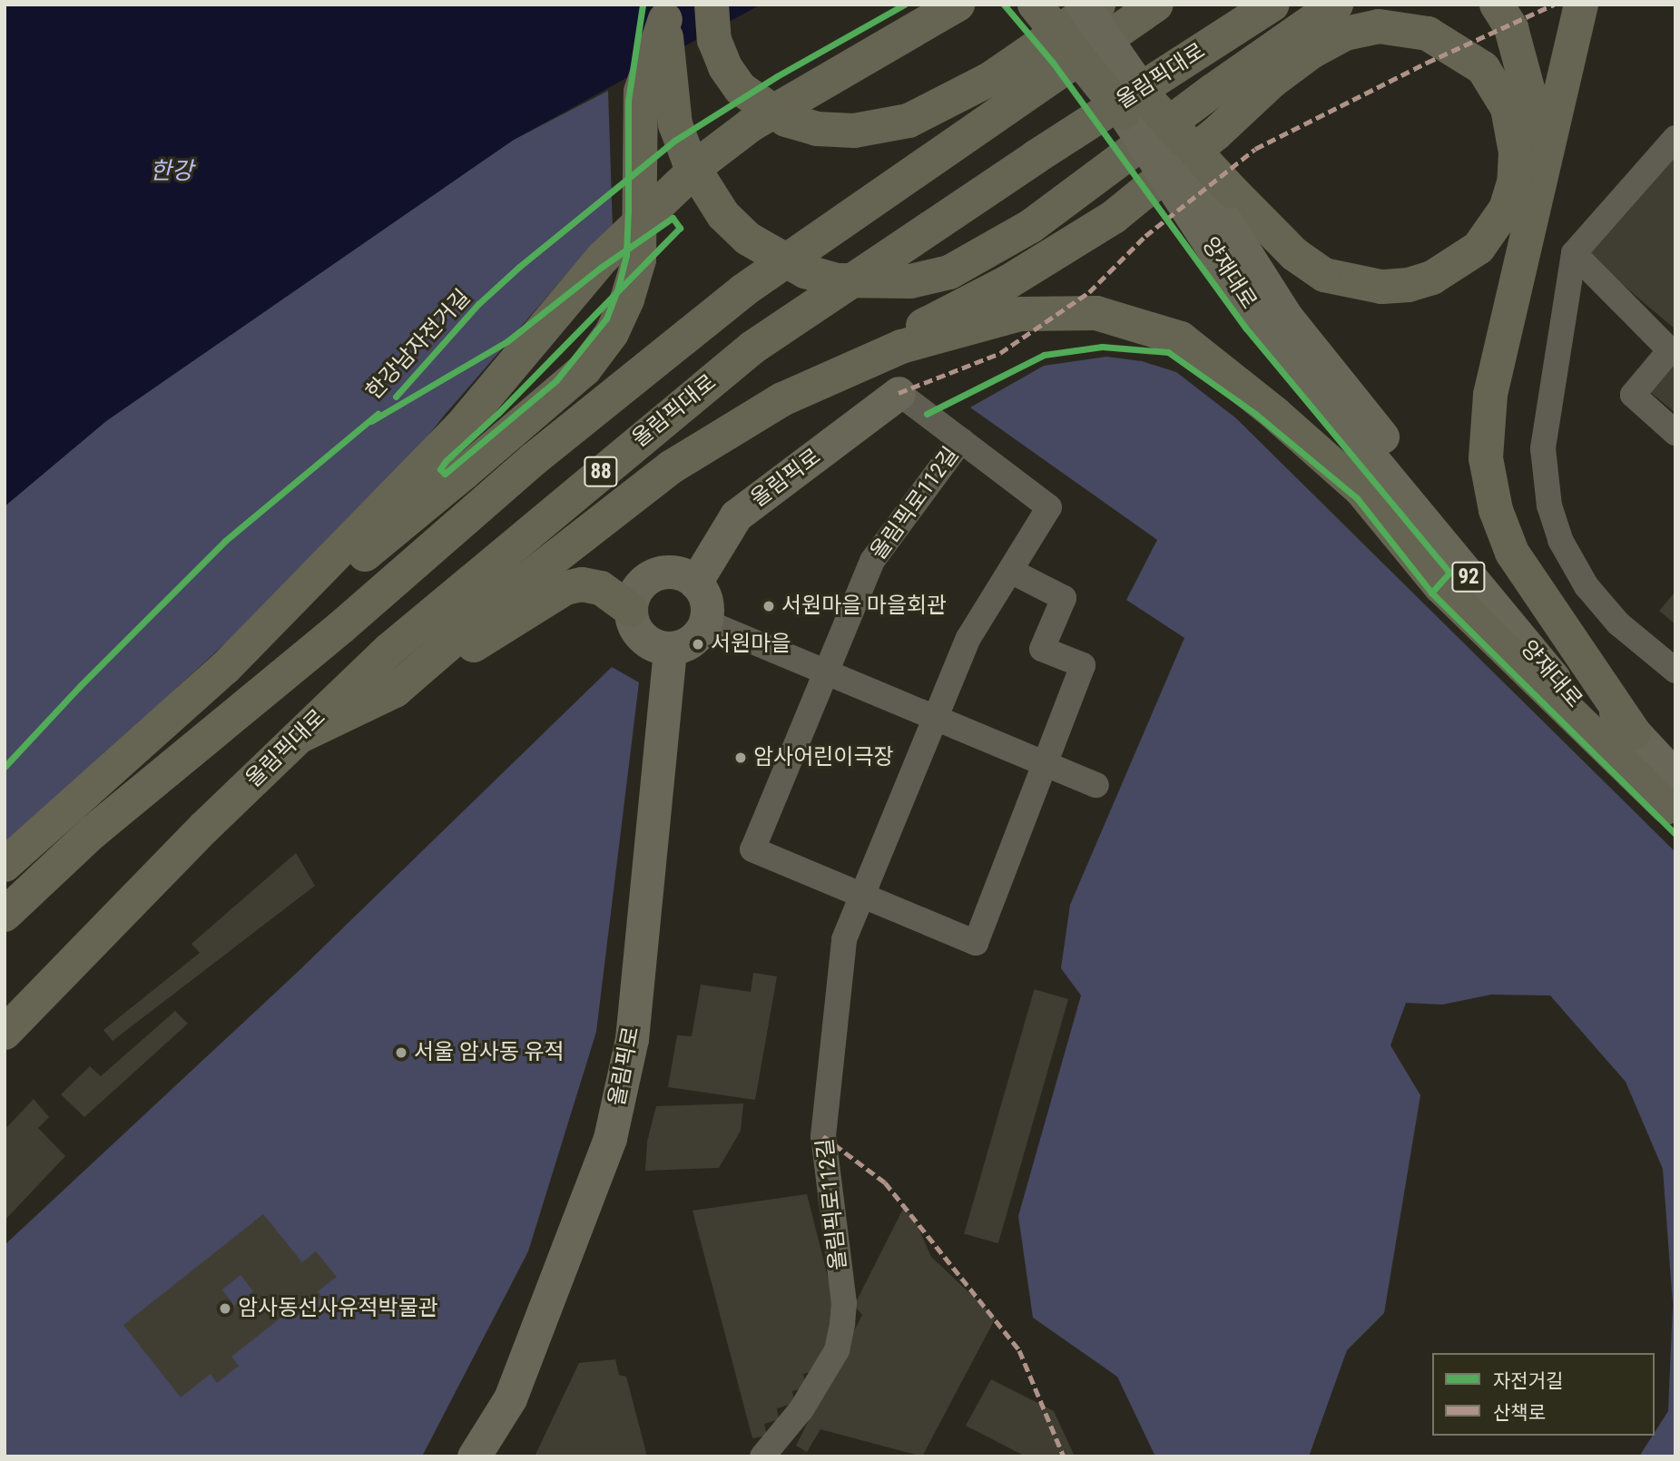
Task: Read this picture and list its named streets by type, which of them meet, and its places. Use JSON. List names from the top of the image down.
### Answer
{
  "streets": {
    "highway": ["올림픽대로", "88"],
    "main road": ["양재대로", "올림픽로", "92"],
    "street": ["올림픽로112길"],
    "cycle path": ["한강남자전거길"]
  },
  "crossings": [
    ["올림픽로", "올림픽로112길"]
  ],
  "water": ["한강"],
  "places": [
    "서원마을 마을회관",
    "서원마을",
    "암사어린이극장",
    "서울 암사동 유적",
    "암사동선사유적박물관"
  ],
  "legend": ["자전거길", "산책로"]
}
